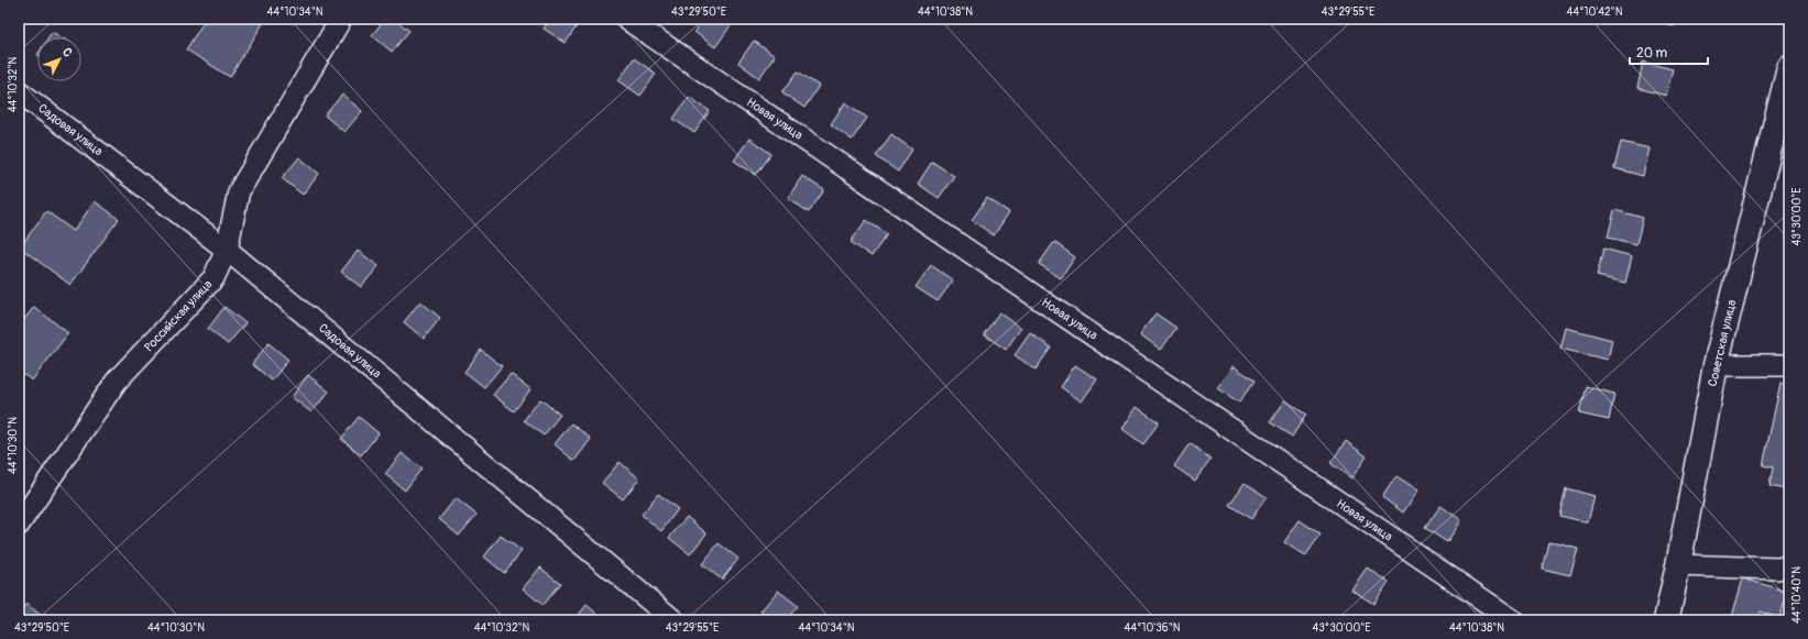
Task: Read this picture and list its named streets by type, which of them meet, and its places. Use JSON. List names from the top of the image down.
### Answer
{
  "streets": {
    "main road": ["Советская улица"],
    "street": ["Новая улица", "Садовая улица", "Российская улица"]
  },
  "crossings": [
    ["Садовая улица", "Российская улица"]
  ],
  "scale_bar": "20 m",
  "north": "top right",
  "coordinates": [
    "44°10'34\"N",
    "43°29'50\"E",
    "44°10'38\"N",
    "43°29'55\"E",
    "44°10'42\"N",
    "44°10'32\"N",
    "43°30'00\"E",
    "44°10'30\"N",
    "44°10'40\"N",
    "44°10'36\"N"
  ]
}
